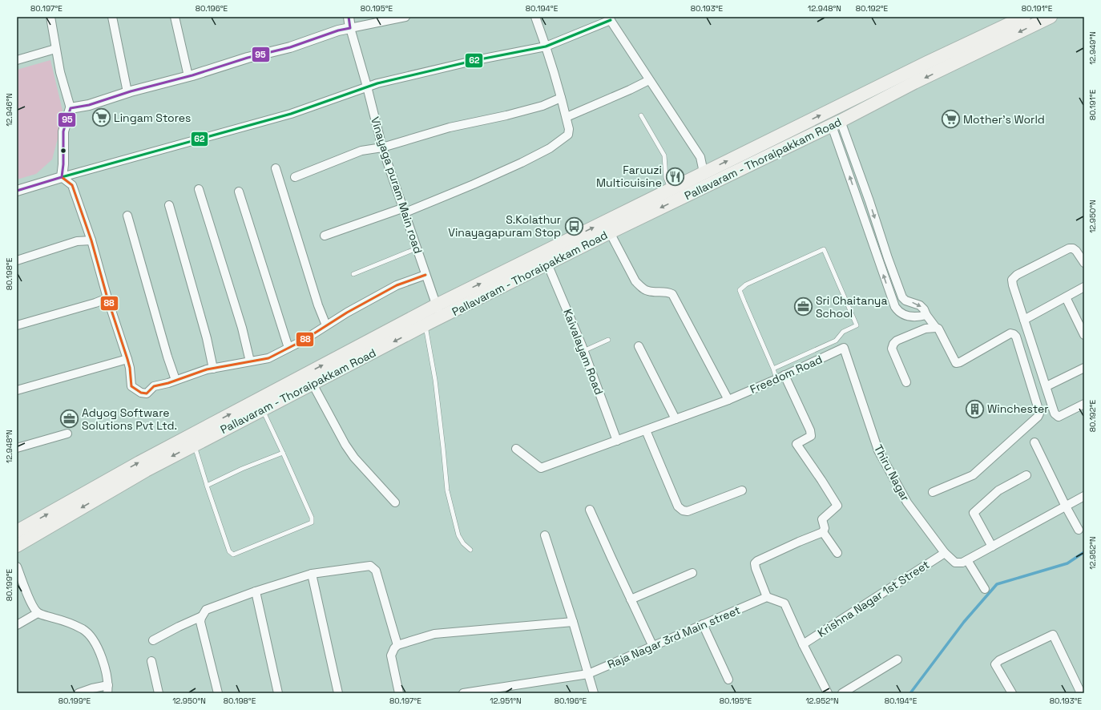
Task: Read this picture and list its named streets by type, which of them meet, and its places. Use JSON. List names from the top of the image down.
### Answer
{
  "streets": {
    "main road": ["Pallavaram - Thoraipakkam Road"],
    "street": [
      "Vinayaga puram Main road",
      "Kaivalayam Road",
      "Freedom Road",
      "Thiru Nagar",
      "Krishna Nagar 1st Street",
      "Raja Nagar 3rd Main street"
    ]
  },
  "crossings": [
    ["Pallavaram - Thoraipakkam Road", "Vinayaga puram Main road"],
    ["Pallavaram - Thoraipakkam Road", "Kaivalayam Road"],
    ["Kaivalayam Road", "Freedom Road"],
    ["Freedom Road", "Thiru Nagar"],
    ["Thiru Nagar", "Krishna Nagar 1st Street"]
  ],
  "places": {
    "supermarket": ["Lingam Stores", "Mother's World"],
    "restaurant": ["Faruuzi Multicuisine"],
    "bus stop": ["S.Kolathur Vinayagapuram Stop"],
    "office": ["Sri Chaitanya School", "Adyog Software Solutions Pvt Ltd."],
    "building": ["Winchester"]
  },
  "lines": ["transit line 95", "transit line 62", "transit line 88"],
  "coordinates": [
    "80.197°E",
    "80.196°E",
    "80.195°E",
    "80.194°E",
    "80.193°E",
    "12.948°N",
    "80.192°E",
    "80.191°E",
    "12.949°N",
    "12.946°N",
    "12.950°N",
    "80.198°E",
    "12.952°N",
    "80.199°E",
    "12.951°N"
  ]
}
